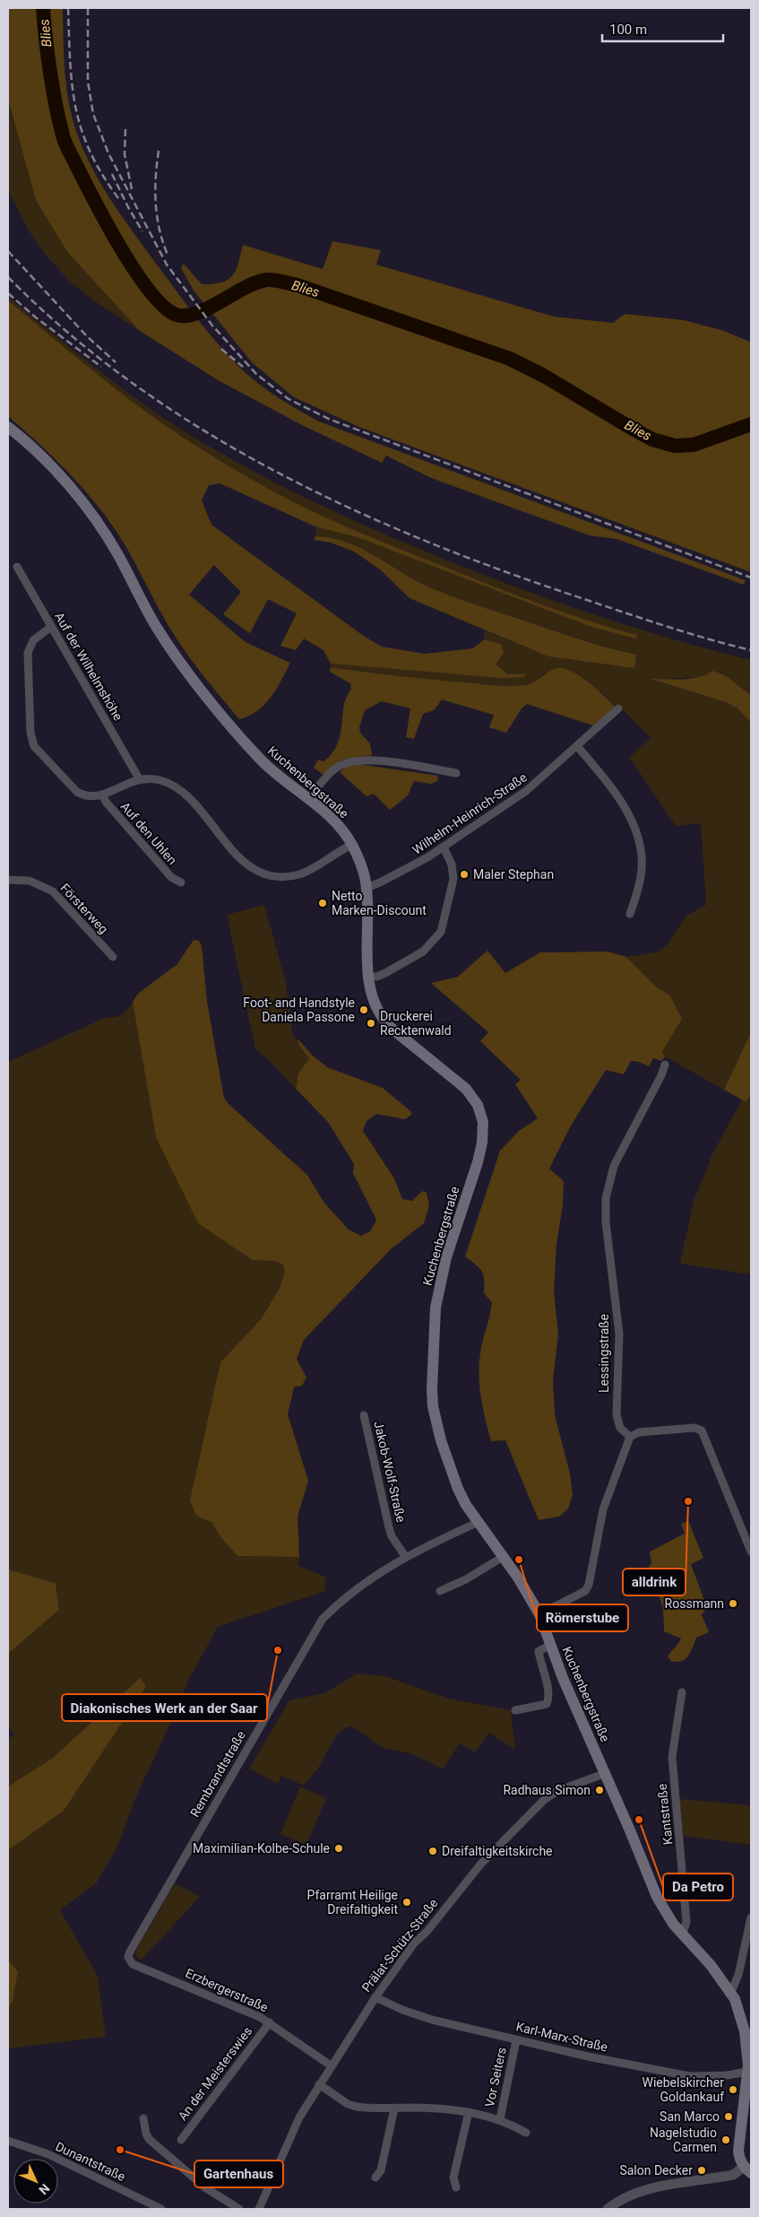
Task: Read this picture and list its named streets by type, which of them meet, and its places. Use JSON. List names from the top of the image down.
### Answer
{
  "streets": {
    "main road": ["Kuchenbergstraße"],
    "street": [
      "Auf der Wilhelmshöhe",
      "Wilhelm-Heinrich-Straße",
      "Auf den Uhlen",
      "Försterweg",
      "Lessingstraße",
      "Jakob-Wolf-Straße",
      "Rembrandtstraße",
      "Kantstraße",
      "Prälat-Schütz-Straße",
      "Erzbergerstraße",
      "Karl-Marx-Straße",
      "An der Meisterswies",
      "Vor Seiters",
      "Dunantstraße"
    ]
  },
  "crossings": [
    ["Auf der Wilhelmshöhe", "Auf den Uhlen"],
    ["Kuchenbergstraße", "Wilhelm-Heinrich-Straße"],
    ["Kuchenbergstraße", "Auf den Uhlen"],
    ["Kuchenbergstraße", "Rembrandtstraße"],
    ["Kuchenbergstraße", "Kantstraße"],
    ["Kuchenbergstraße", "Prälat-Schütz-Straße"],
    ["Kuchenbergstraße", "Karl-Marx-Straße"],
    ["Jakob-Wolf-Straße", "Rembrandtstraße"],
    ["Rembrandtstraße", "Erzbergerstraße"],
    ["Prälat-Schütz-Straße", "Erzbergerstraße"],
    ["Prälat-Schütz-Straße", "Karl-Marx-Straße"],
    ["Prälat-Schütz-Straße", "Vor Seiters"],
    ["Erzbergerstraße", "An der Meisterswies"],
    ["Karl-Marx-Straße", "Vor Seiters"]
  ],
  "water": ["Blies"],
  "places": [
    "Maler Stephan",
    "Netto Marken-Discount",
    "Foot- and Handstyle Daniela Passone",
    "Druckerei Recktenwald",
    "alldrink",
    "Römerstube",
    "Rossmann",
    "Diakonisches Werk an der Saar",
    "Radhaus Simon",
    "Da Petro",
    "Maximilian-Kolbe-Schule",
    "Dreifaltigkeitskirche",
    "Pfarramt Heilige Dreifaltigkeit",
    "Wiebelskircher Goldankauf",
    "San Marco",
    "Nagelstudio Carmen",
    "Gartenhaus",
    "Salon Decker"
  ],
  "scale_bar": "100 m",
  "north": "bottom right"
}
